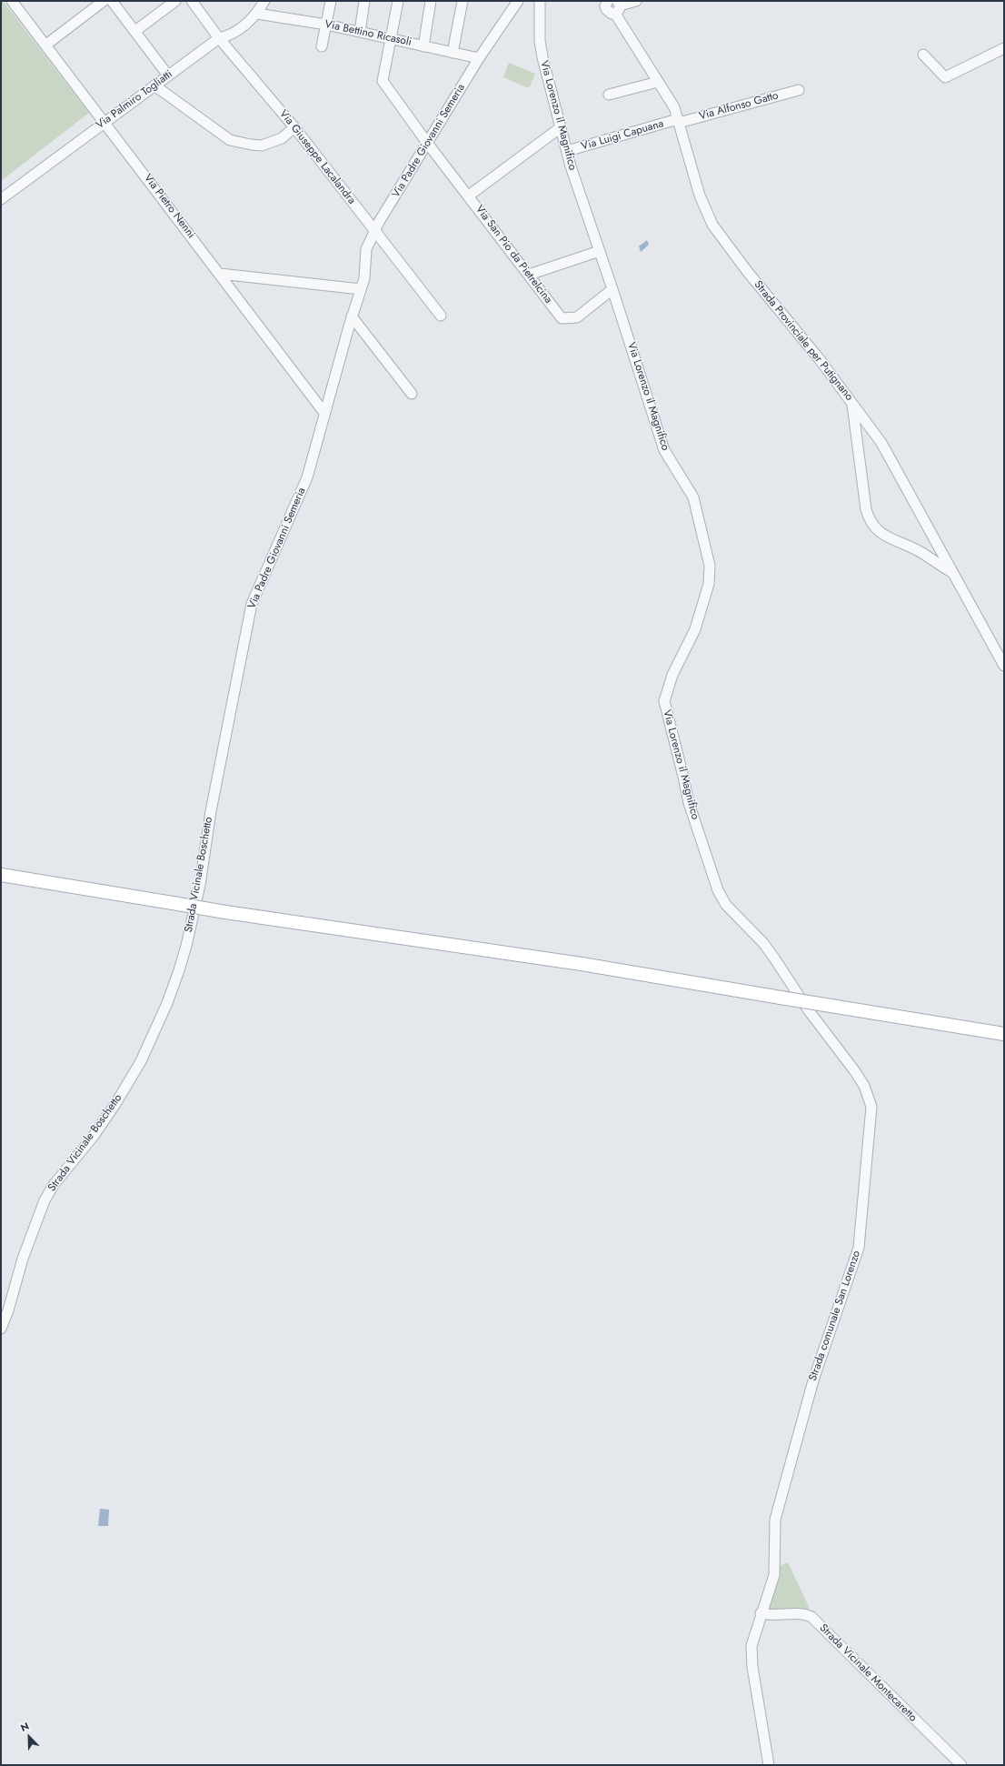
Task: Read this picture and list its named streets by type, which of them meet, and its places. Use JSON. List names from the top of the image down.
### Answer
{
  "streets": {
    "street": [
      "Via Bettino Ricasoli",
      "Via Palmiro Togliatti",
      "Via Alfonso Gatto",
      "Via Lorenzo il Magnifico",
      "Via Luigi Capuana",
      "Via Padre Giovanni Semeria",
      "Via Giuseppe Lacalandra",
      "Via Pietro Nenni",
      "Via San Pio da Pietrelcina",
      "Strada Provinciale per Putignano",
      "Strada Vicinale Boschetto",
      "Strada comunale San Lorenzo",
      "Strada Vicinale Montecaretto"
    ]
  },
  "crossings": [
    ["Via Bettino Ricasoli", "Via Palmiro Togliatti"],
    ["Via Bettino Ricasoli", "Via Padre Giovanni Semeria"],
    ["Via Bettino Ricasoli", "Via San Pio da Pietrelcina"],
    ["Via Palmiro Togliatti", "Via Giuseppe Lacalandra"],
    ["Via Palmiro Togliatti", "Via Pietro Nenni"],
    ["Via Alfonso Gatto", "Via Luigi Capuana"],
    ["Via Alfonso Gatto", "Strada Provinciale per Putignano"],
    ["Via Lorenzo il Magnifico", "Via Luigi Capuana"],
    ["Via Lorenzo il Magnifico", "Via San Pio da Pietrelcina"],
    ["Via Lorenzo il Magnifico", "Strada comunale San Lorenzo"],
    ["Via Luigi Capuana", "Strada Provinciale per Putignano"],
    ["Via Padre Giovanni Semeria", "Via Giuseppe Lacalandra"],
    ["Via Padre Giovanni Semeria", "Via Pietro Nenni"],
    ["Via Padre Giovanni Semeria", "Via San Pio da Pietrelcina"],
    ["Via Padre Giovanni Semeria", "Strada Vicinale Boschetto"],
    ["Strada comunale San Lorenzo", "Strada Vicinale Montecaretto"]
  ],
  "north": "top left"
}
